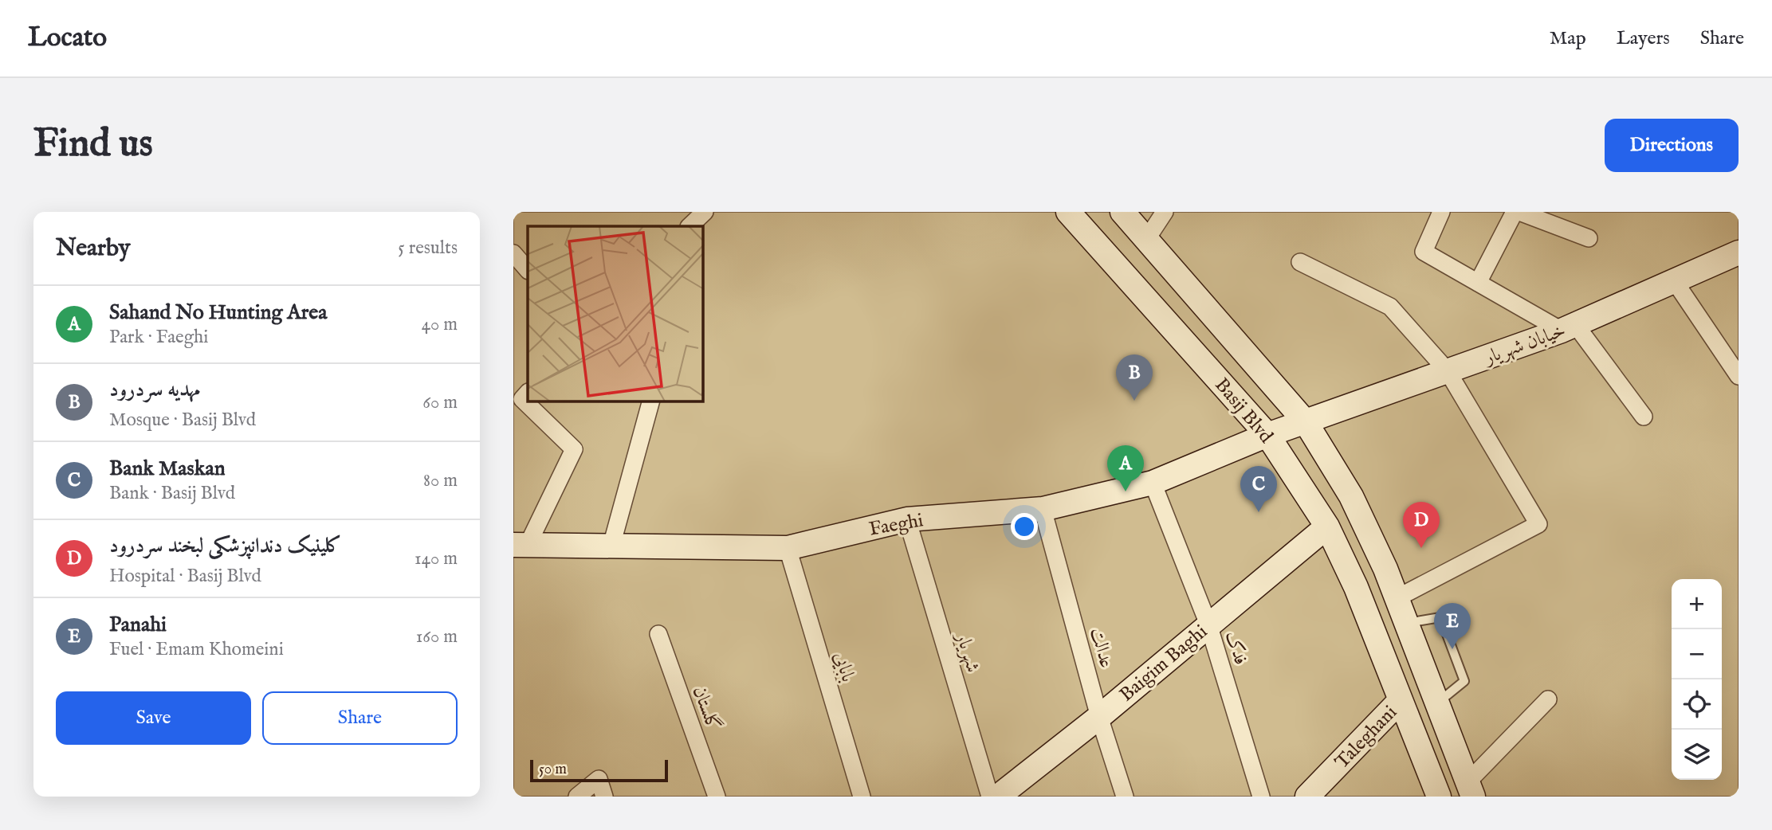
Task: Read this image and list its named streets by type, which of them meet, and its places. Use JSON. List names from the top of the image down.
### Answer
{
  "streets": {
    "main road": [
      "خیابان شهریار",
      "Basij Blvd",
      "Faeghi",
      "Baigim Baghi",
      "Taleghani"
    ],
    "street": [
      "عدالت",
      "فدک",
      "شهریار",
      "بابایی",
      "گلستان"
    ]
  },
  "crossings": [
    ["خیابان شهریار", "Basij Blvd"],
    ["خیابان شهریار", "Faeghi"],
    ["Basij Blvd", "Faeghi"],
    ["Basij Blvd", "Baigim Baghi"],
    ["Basij Blvd", "Taleghani"],
    ["Faeghi", "عدالت"],
    ["Faeghi", "فدک"],
    ["Faeghi", "شهریار"],
    ["Faeghi", "بابایی"],
    ["عدالت", "Baigim Baghi"],
    ["فدک", "Baigim Baghi"]
  ],
  "scale_bar": "50 m",
  "page": {
    "header": "Locato",
    "nav": ["Map", "Layers", "Share"],
    "buttons": [
      "Directions",
      ["Save", "Share"]
    ],
    "title": "Find us",
    "heading": ["Nearby", "5 results"],
    "list": [
      {
        "mark": "A",
        "name": "Sahand No Hunting Area",
        "note": "Park · Faeghi",
        "value": "40 m"
      },
      {
        "mark": "B",
        "name": "مهدیه سردرود",
        "note": "Mosque · Basij Blvd",
        "value": "60 m"
      },
      {
        "mark": "C",
        "name": "Bank Maskan",
        "note": "Bank · Basij Blvd",
        "value": "80 m"
      },
      {
        "mark": "D",
        "name": "کلینیک دندانپزشکی لبخند سردرود",
        "note": "Hospital · Basij Blvd",
        "value": "140 m"
      },
      {
        "mark": "E",
        "name": "Panahi",
        "note": "Fuel · Emam Khomeini",
        "value": "160 m"
      }
    ],
    "pins": [
      "B",
      "A",
      "C",
      "D",
      "E"
    ],
    "map_buttons": ["+", "−"],
    "scale": "50 m"
  }
}
